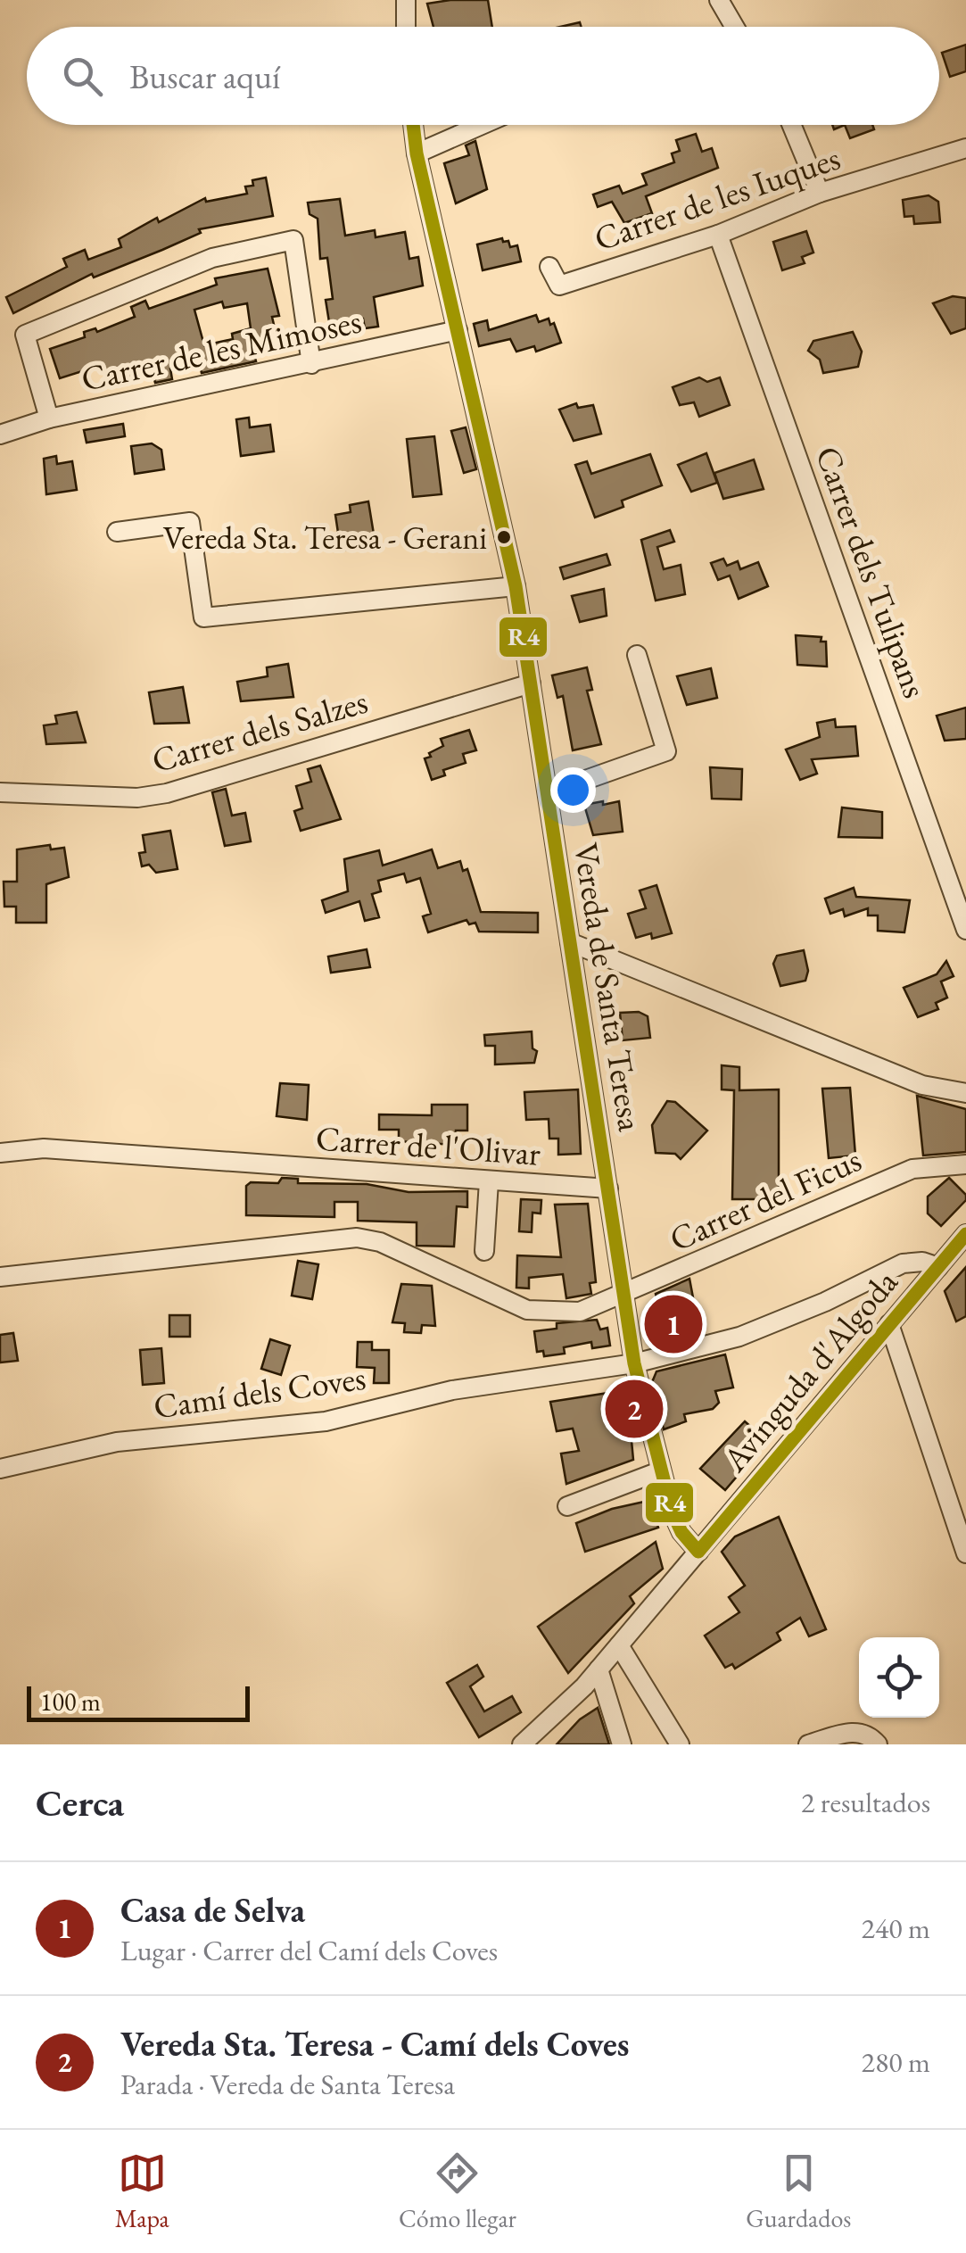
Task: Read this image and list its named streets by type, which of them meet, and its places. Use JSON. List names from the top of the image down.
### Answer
{
  "streets": {
    "street": [
      "Carrer de les Iuques",
      "Carrer de les Mimoses",
      "Carrer dels Tulipans",
      "Carrer dels Salzes",
      "Vereda de Santa Teresa",
      "Carrer de l'Olivar",
      "Carrer del Ficus",
      "Avinguda d'Algoda",
      "Camí dels Coves"
    ]
  },
  "crossings": [
    ["Carrer de les Iuques", "Carrer dels Tulipans"],
    ["Carrer de les Mimoses", "Vereda de Santa Teresa"],
    ["Carrer dels Salzes", "Vereda de Santa Teresa"],
    ["Vereda de Santa Teresa", "Carrer de l'Olivar"],
    ["Vereda de Santa Teresa", "Carrer del Ficus"],
    ["Vereda de Santa Teresa", "Avinguda d'Algoda"],
    ["Vereda de Santa Teresa", "Camí dels Coves"],
    ["Avinguda d'Algoda", "Camí dels Coves"]
  ],
  "places": ["Vereda Sta. Teresa - Gerani"],
  "lines": ["transit line R4"],
  "scale_bar": "100 m",
  "page": {
    "search": "Buscar aquí",
    "pins": ["1", "2"],
    "scale": "100 m",
    "heading": ["Cerca", "2 resultados"],
    "list": [
      {
        "mark": "1",
        "name": "Casa de Selva",
        "note": "Lugar · Carrer del Camí dels Coves",
        "value": "240 m"
      },
      {
        "mark": "2",
        "name": "Vereda Sta. Teresa - Camí dels Coves",
        "note": "Parada · Vereda de Santa Teresa",
        "value": "280 m"
      }
    ],
    "nav": ["Mapa", "Cómo llegar", "Guardados"]
  }
}
